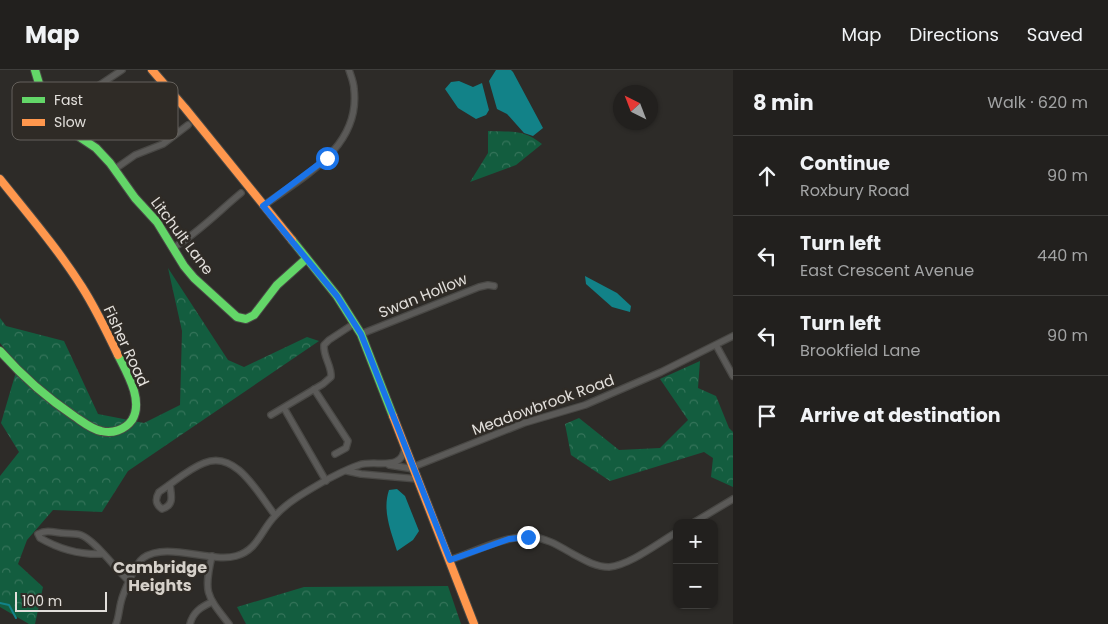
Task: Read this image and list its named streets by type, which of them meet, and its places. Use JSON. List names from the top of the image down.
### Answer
{
  "streets": {
    "street": [
      "Litchult Lane",
      "Swan Hollow",
      "Fisher Road",
      "Meadowbrook Road"
    ]
  },
  "districts": ["Cambridge Heights"],
  "legend": ["Fast", "Slow"],
  "scale_bar": "100 m",
  "north": "top left",
  "page": {
    "header": "Map",
    "nav": ["Map", "Directions", "Saved"],
    "heading": ["8 min", "Walk · 620 m"],
    "list": [
      ["Continue", "Roxbury Road", "90 m"],
      ["Turn left", "East Crescent Avenue", "440 m"],
      ["Turn left", "Brookfield Lane", "90 m"],
      "Arrive at destination"
    ],
    "map_buttons": ["+", "−"],
    "scale": "100 m"
  }
}
